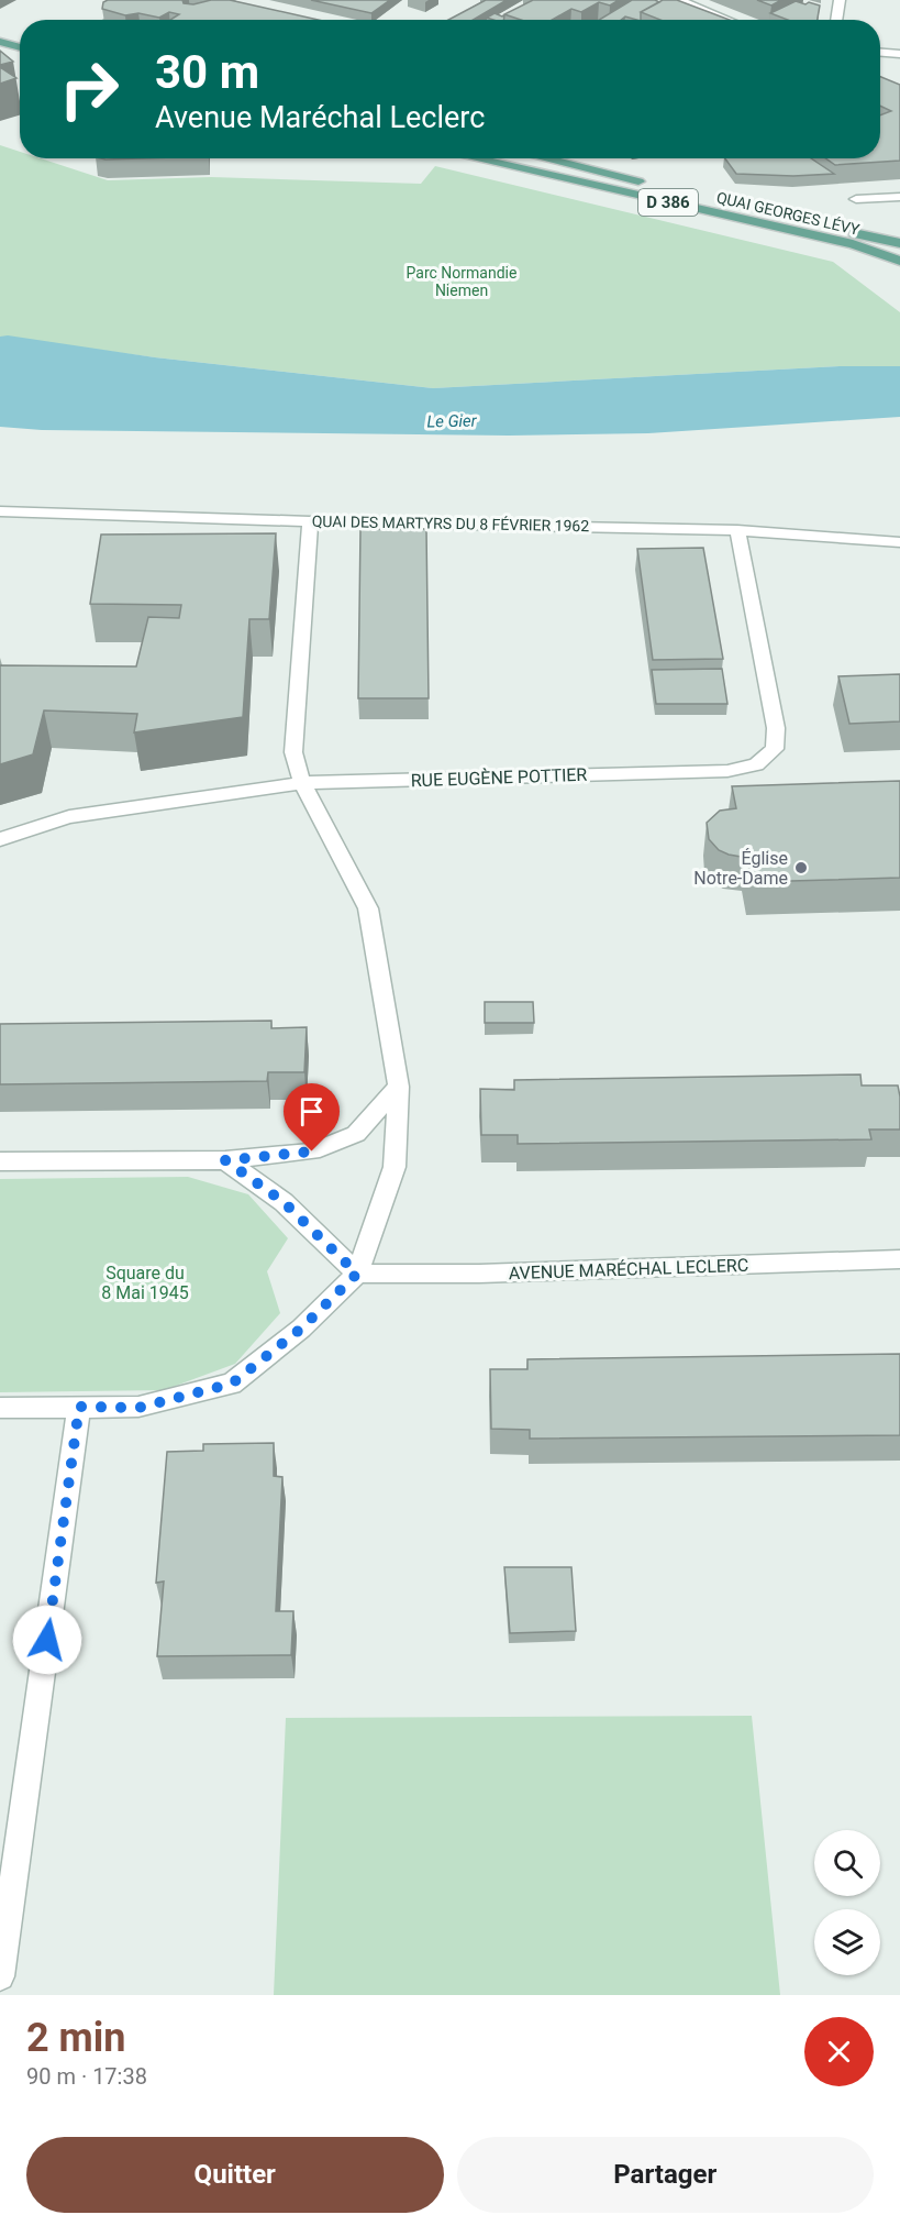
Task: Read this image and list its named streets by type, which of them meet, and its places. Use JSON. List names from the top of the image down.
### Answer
{
  "streets": {
    "main road": ["D 386", "QUAI GEORGES LÉVY"],
    "street": ["QUAI DES MARTYRS DU 8 FÉVRIER 1962", "RUE EUGÈNE POTTIER", "AVENUE MARÉCHAL LECLERC"]
  },
  "crossings": [
    ["QUAI DES MARTYRS DU 8 FÉVRIER 1962", "RUE EUGÈNE POTTIER"]
  ],
  "water": ["Le Gier"],
  "parks": ["Parc Normandie Niemen", "Square du 8 Mai 1945"],
  "places": ["Église Notre-Dame"],
  "page": {
    "turn": ["30 m", "Avenue Maréchal Leclerc"],
    "heading": ["2 min", "90 m · 17:38"],
    "buttons": ["Quitter", "Partager"]
  }
}
